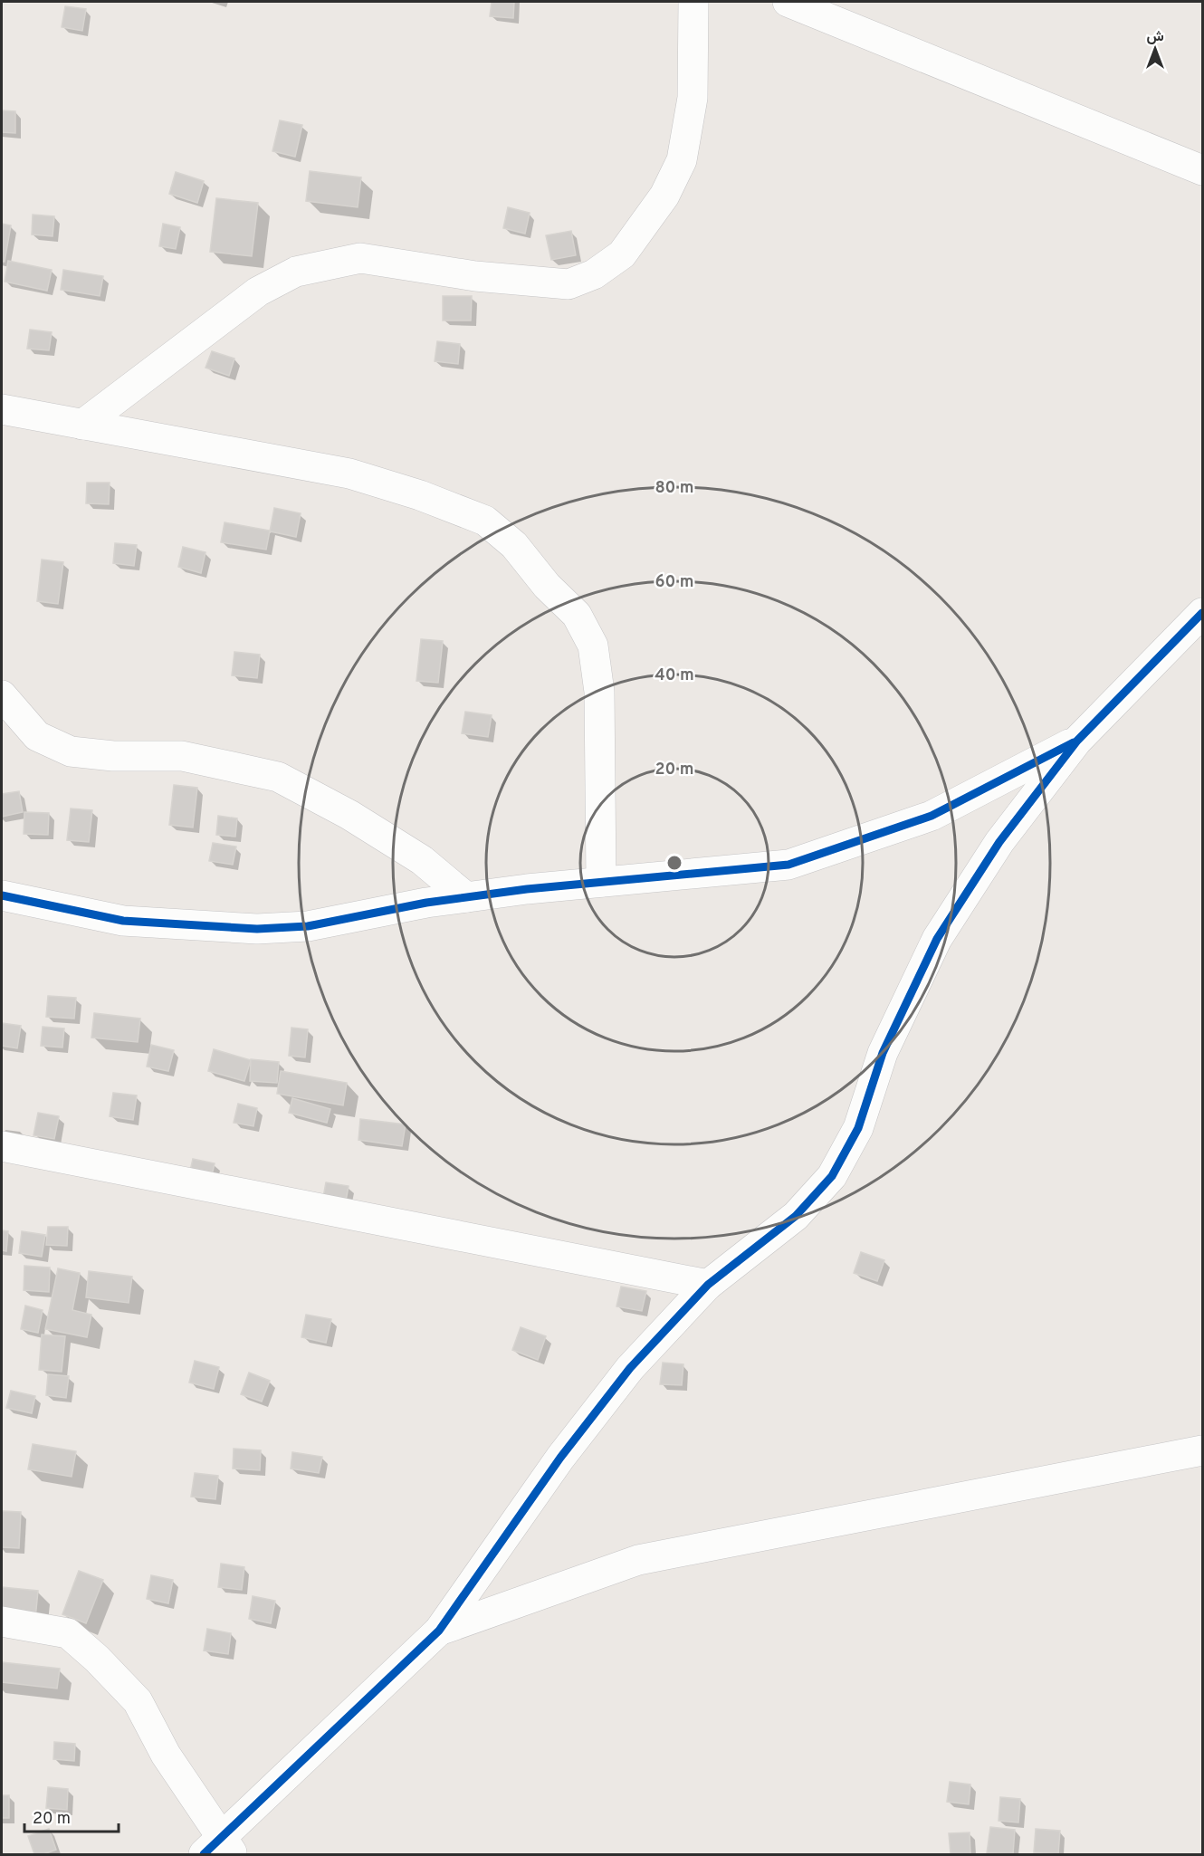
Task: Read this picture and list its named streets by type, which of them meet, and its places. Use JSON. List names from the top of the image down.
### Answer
{
  "scale_bar": "20 m",
  "north": "top",
  "rings": [
    "80 m",
    "60 m",
    "40 m",
    "20 m"
  ]
}
